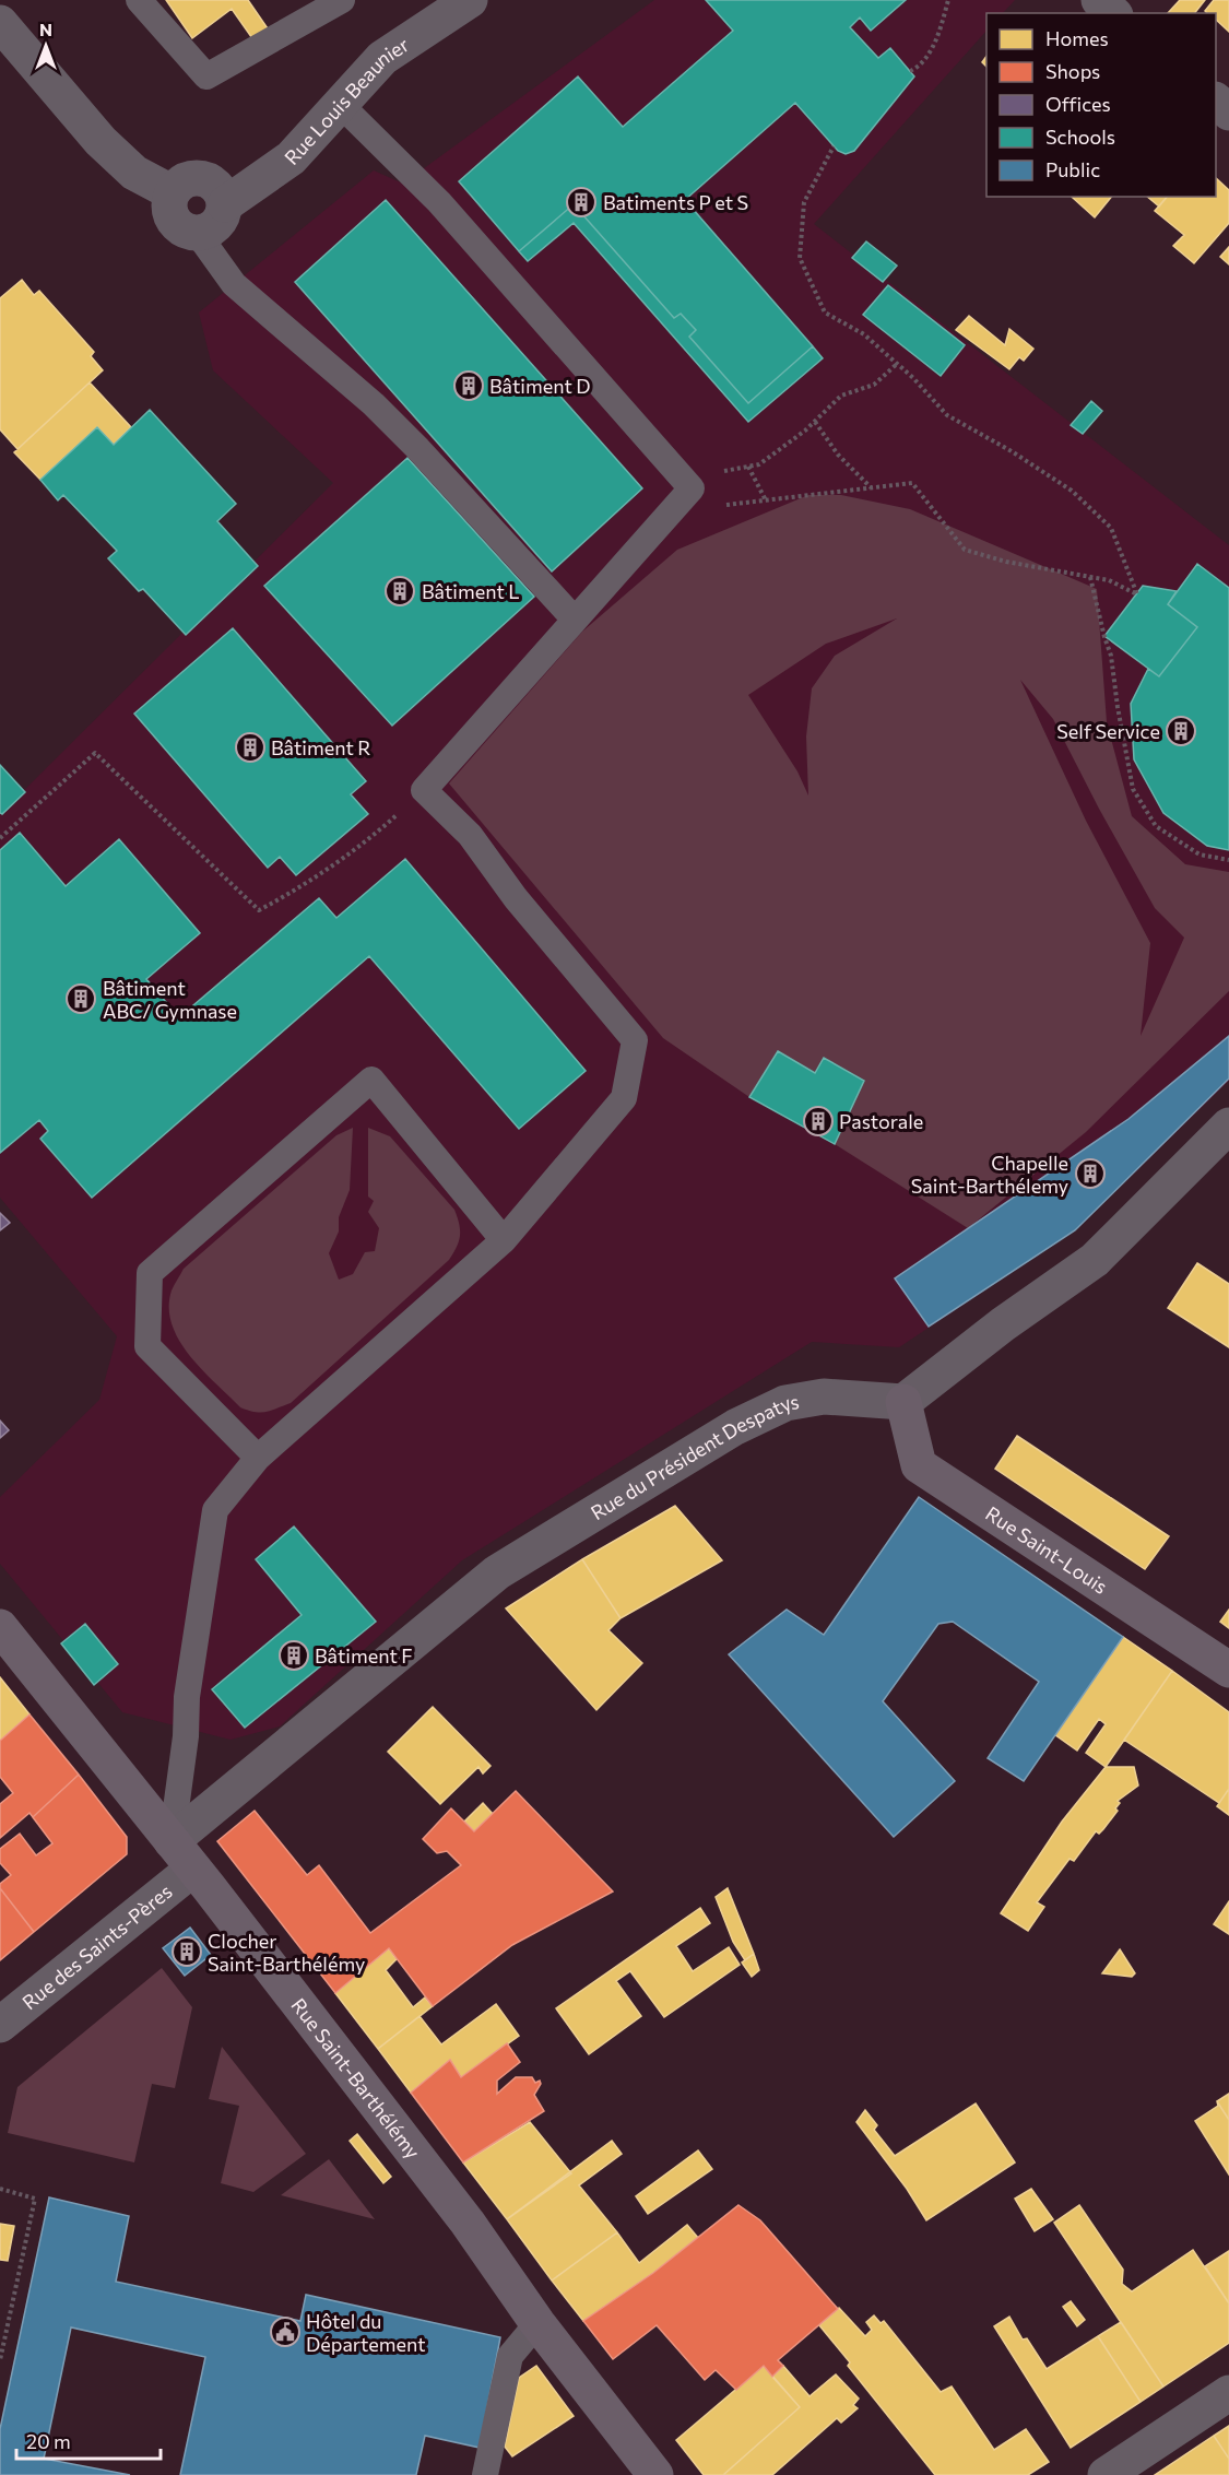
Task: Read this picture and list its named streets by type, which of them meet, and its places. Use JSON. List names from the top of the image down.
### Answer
{
  "streets": {
    "main road": ["Rue Saint-Louis", "Rue Saint-Barthélémy"],
    "street": ["Rue Louis Beaunier", "Rue du Président Despatys", "Rue des Saints-Pères"]
  },
  "crossings": [
    ["Rue du Président Despatys", "Rue Saint-Louis"],
    ["Rue du Président Despatys", "Rue Saint-Barthélémy"],
    ["Rue des Saints-Pères", "Rue Saint-Barthélémy"]
  ],
  "places": {
    "building": [
      "Batiments P et S",
      "Bâtiment D",
      "Bâtiment L",
      "Self Service",
      "Bâtiment R",
      "Bâtiment ABC/ Gymnase",
      "Pastorale",
      "Chapelle Saint-Barthélemy",
      "Bâtiment F",
      "Clocher Saint-Barthélémy"
    ],
    "public building": ["Hôtel du Département"]
  },
  "legend": [
    "Homes",
    "Shops",
    "Offices",
    "Schools",
    "Public"
  ],
  "scale_bar": "20 m",
  "north": "top"
}
